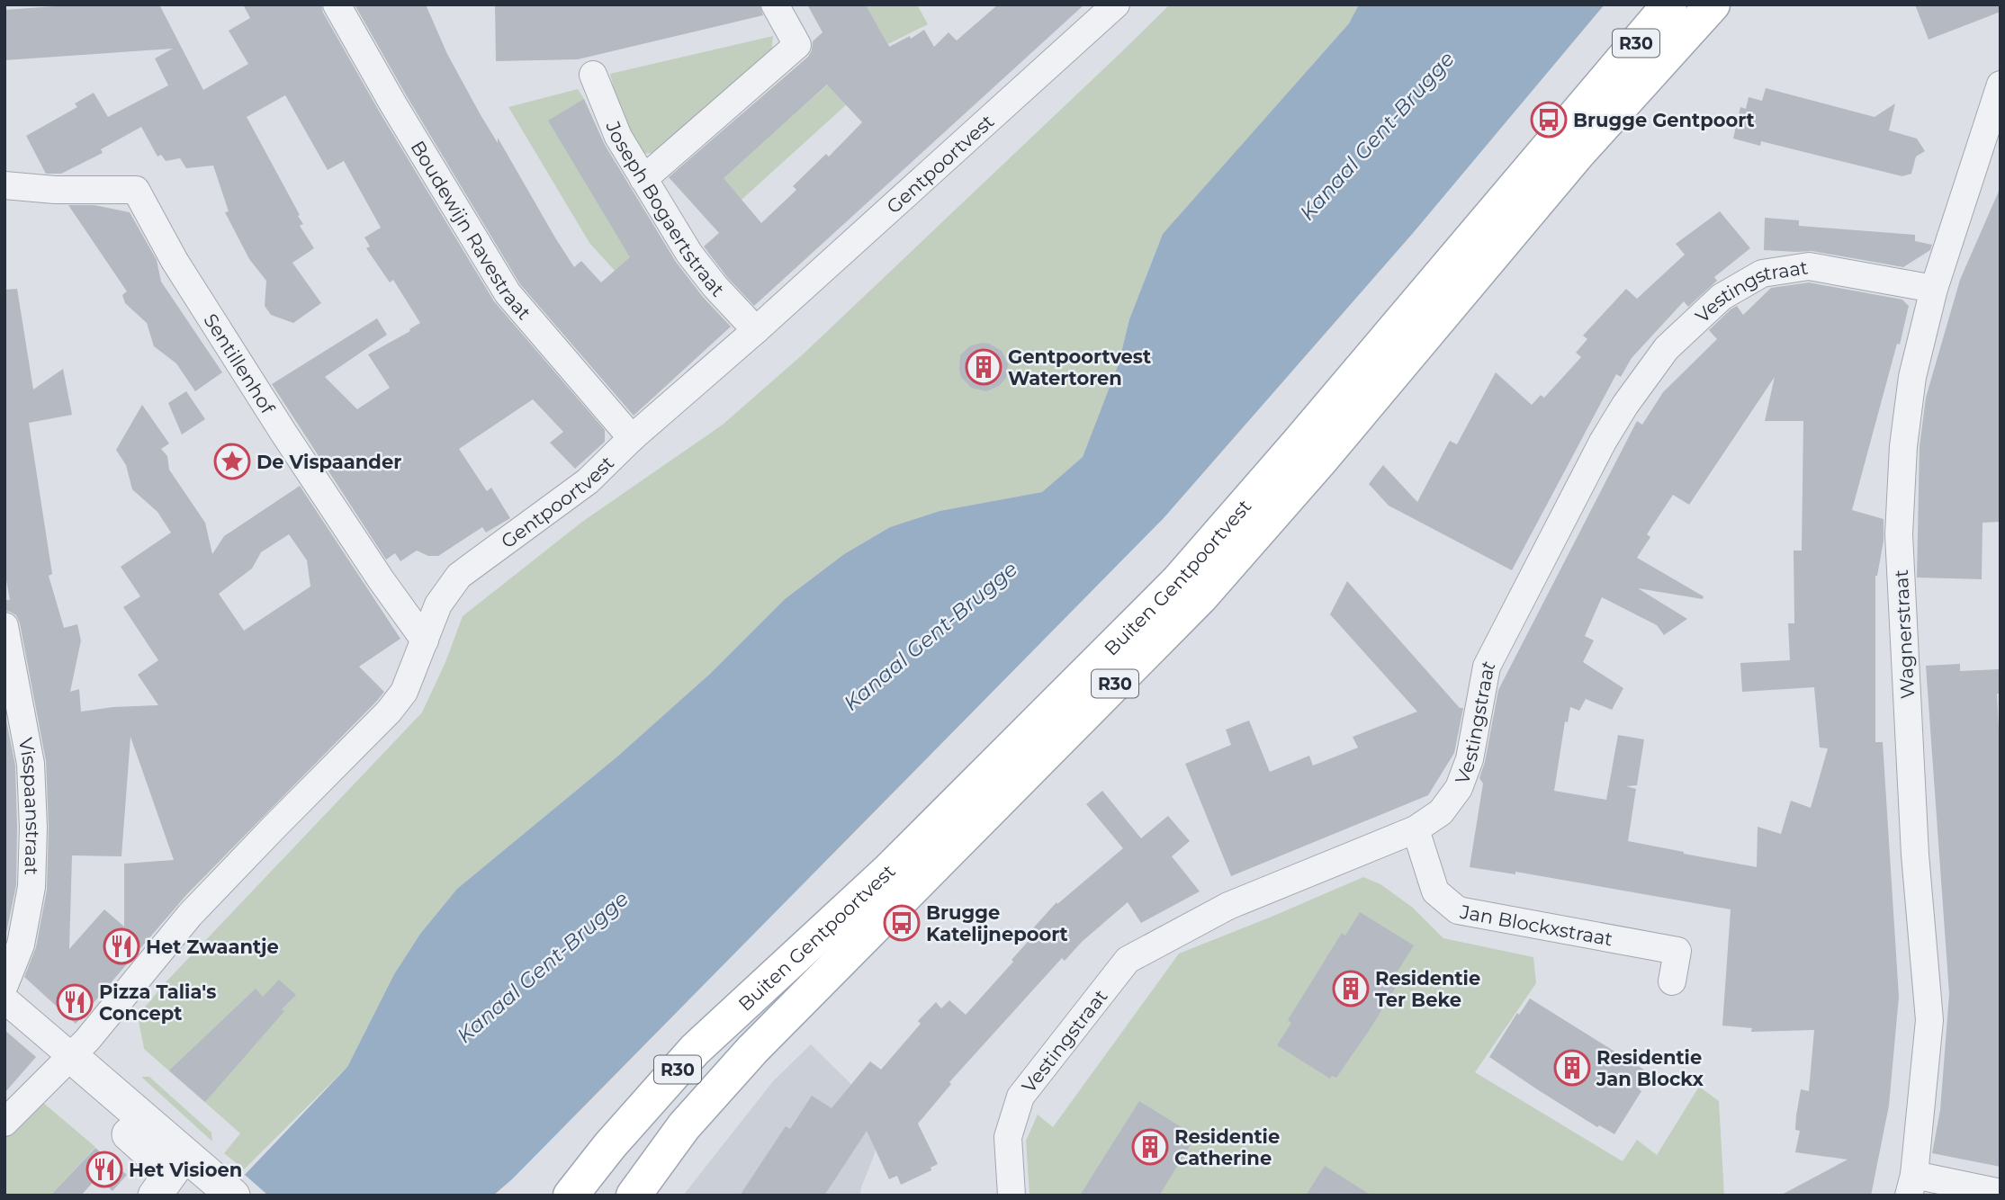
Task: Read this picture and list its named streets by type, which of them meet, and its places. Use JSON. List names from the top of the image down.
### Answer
{
  "streets": {
    "main road": ["R30", "Buiten Gentpoortvest"],
    "street": [
      "Gentpoortvest",
      "Joseph Bogaertstraat",
      "Boudewijn Ravestraat",
      "Vestingstraat",
      "Sentillenhof",
      "Wagnerstraat",
      "Visspaanstraat",
      "Jan Blockxstraat"
    ]
  },
  "crossings": [
    ["Gentpoortvest", "Joseph Bogaertstraat"],
    ["Gentpoortvest", "Boudewijn Ravestraat"],
    ["Gentpoortvest", "Sentillenhof"],
    ["Vestingstraat", "Wagnerstraat"],
    ["Vestingstraat", "Jan Blockxstraat"]
  ],
  "water": ["Kanaal Gent-Brugge"],
  "places": {
    "bus stop": ["Brugge Gentpoort", "Brugge Katelijnepoort"],
    "building": [
      "Gentpoortvest Watertoren",
      "Residentie Ter Beke",
      "Residentie Jan Blockx",
      "Residentie Catherine"
    ],
    "place": ["De Vispaander"],
    "restaurant": ["Het Zwaantje", "Pizza Talia's Concept", "Het Visioen"]
  }
}
